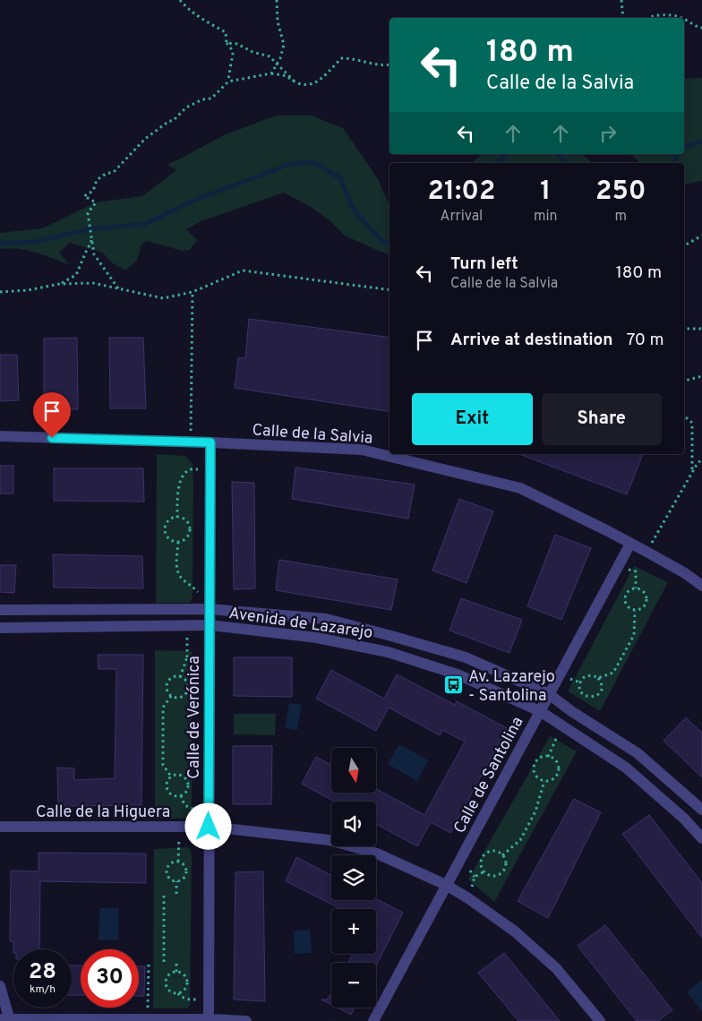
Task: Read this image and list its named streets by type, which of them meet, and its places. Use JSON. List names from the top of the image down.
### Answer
{
  "streets": {
    "street": [
      "Calle de la Salvia",
      "Avenida de Lazarejo",
      "Calle de Verónica",
      "Calle de Santolina",
      "Calle de la Higuera"
    ]
  },
  "crossings": [
    ["Calle de la Salvia", "Calle de Verónica"],
    ["Calle de la Salvia", "Calle de Santolina"],
    ["Avenida de Lazarejo", "Calle de Verónica"],
    ["Avenida de Lazarejo", "Calle de Santolina"],
    ["Calle de Verónica", "Calle de la Higuera"],
    ["Calle de Santolina", "Calle de la Higuera"]
  ],
  "places": {
    "bus stop": ["Av. Lazarejo - Santolina"]
  },
  "north": "bottom",
  "page": {
    "turn": ["180 m", "Calle de la Salvia"],
    "eta": [
      "21:02",
      "Arrival",
      "1",
      "min",
      "250",
      "m"
    ],
    "list": [
      {
        "name": "Turn left",
        "note": "Calle de la Salvia",
        "value": "180 m"
      },
      {
        "name": "Arrive at destination",
        "value": "70 m"
      }
    ],
    "buttons": ["Exit", "Share"],
    "map_buttons": ["+", "−"],
    "speed": "28 km/h",
    "limit": "30"
  }
}
